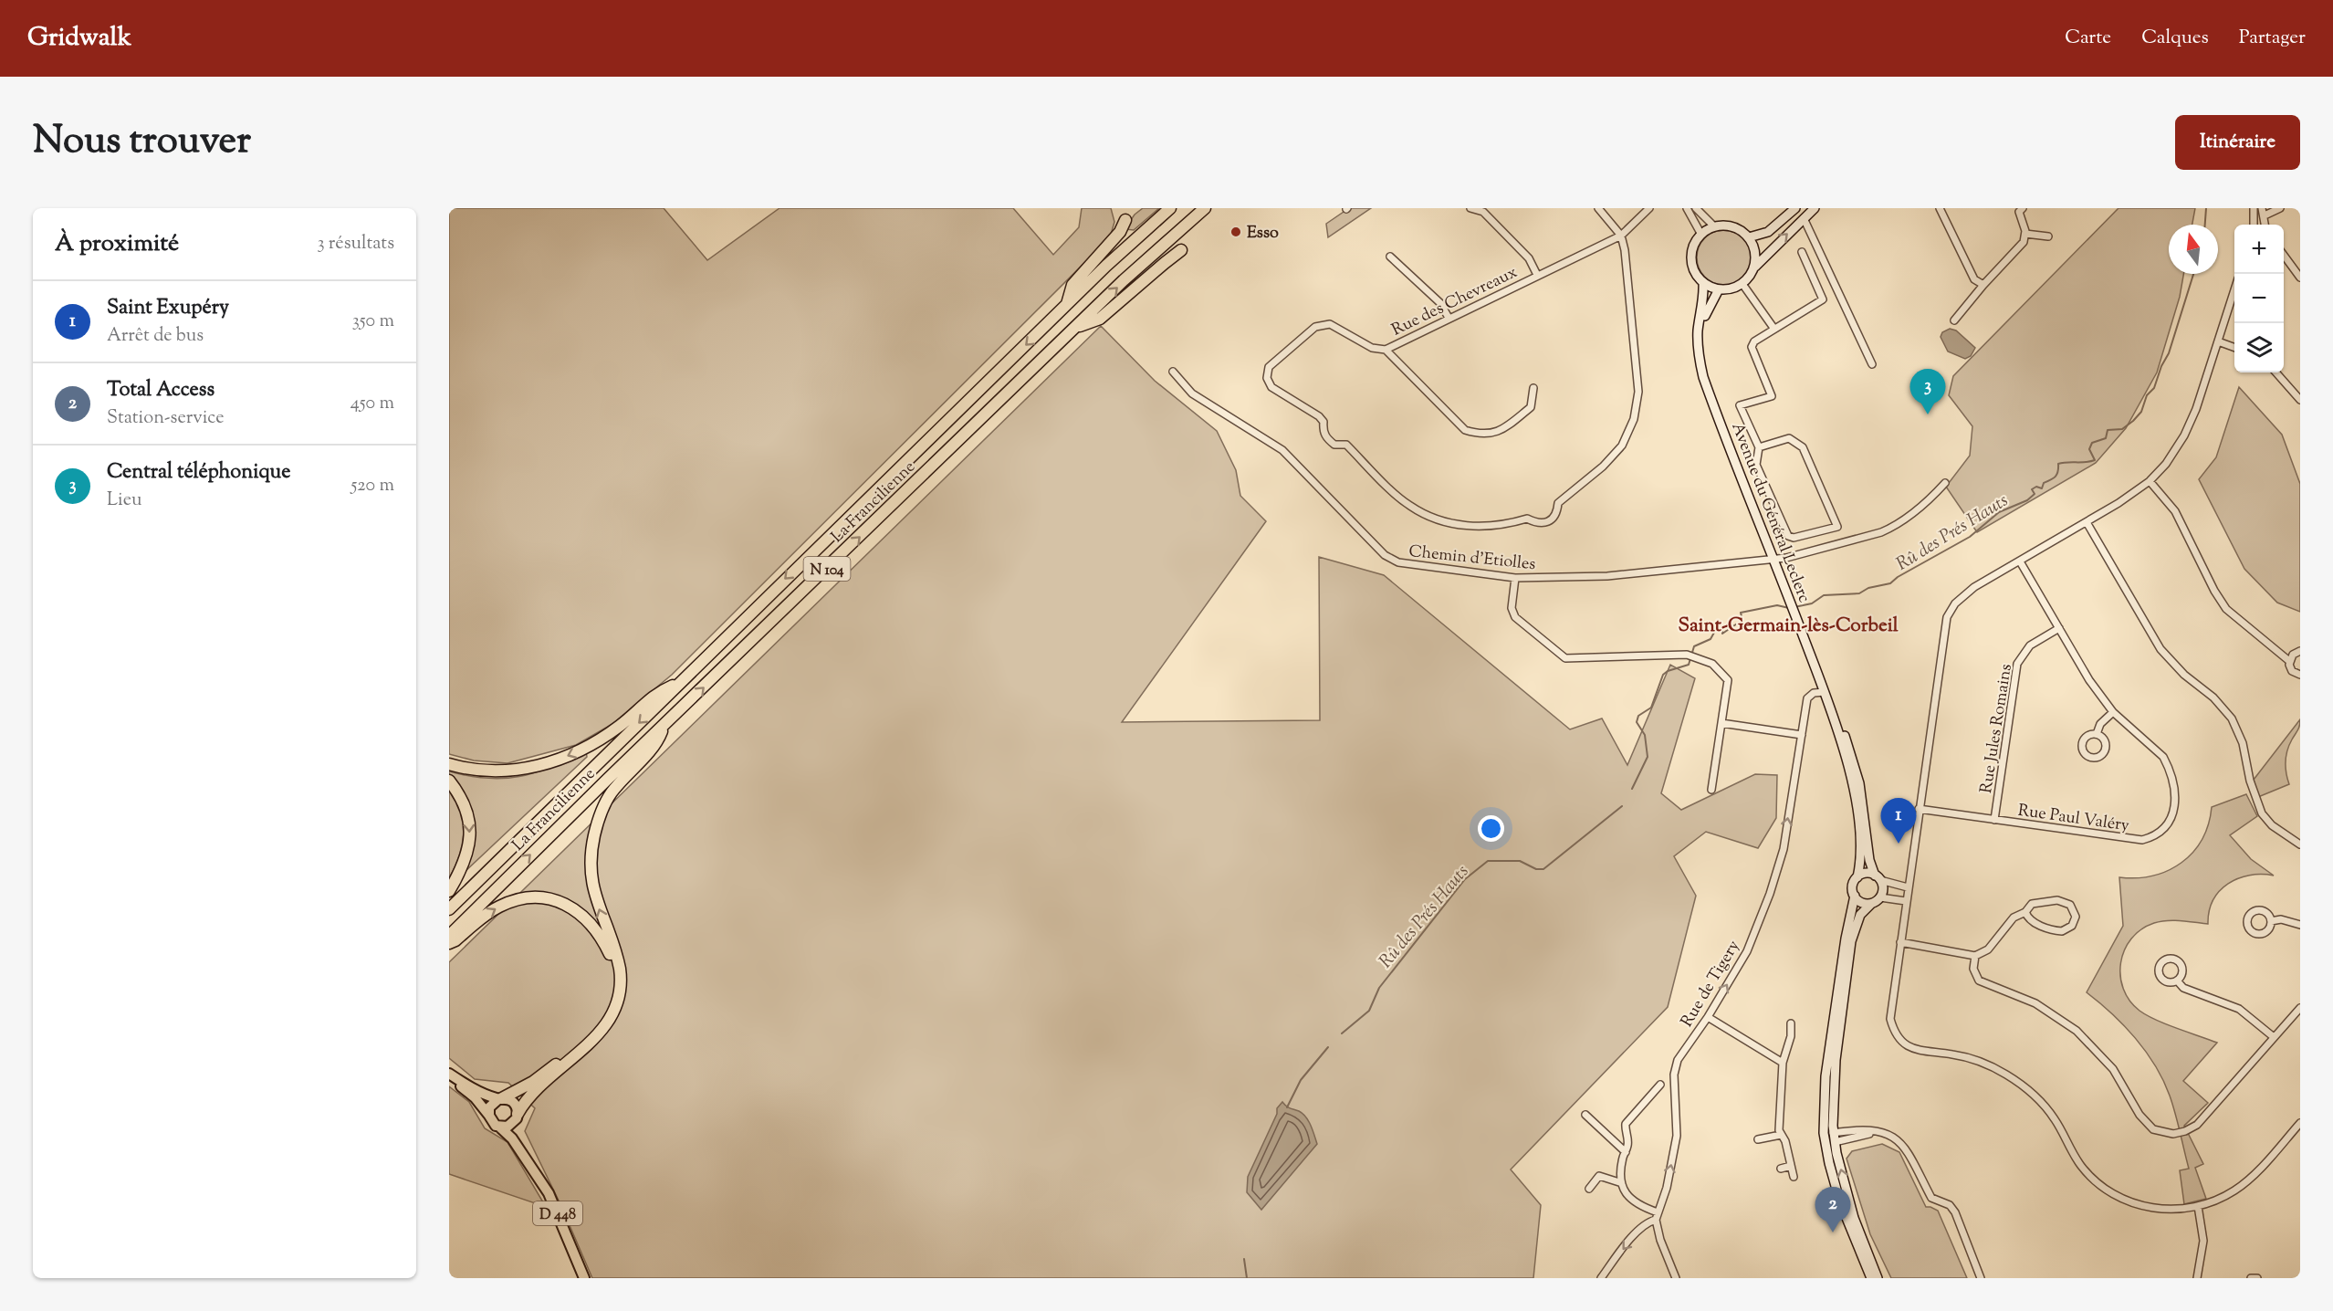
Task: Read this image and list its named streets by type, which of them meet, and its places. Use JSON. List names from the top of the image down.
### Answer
{
  "streets": {
    "highway": ["La Francilienne", "N 104"],
    "main road": ["Avenue du Général Leclerc", "D 448"],
    "street": [
      "Rue des Chevreaux",
      "Chemin d'Etiolles",
      "Rue Jules Romains",
      "Rue Paul Valéry",
      "Rue de Tigery"
    ]
  },
  "crossings": [
    ["Avenue du Général Leclerc", "Chemin d'Etiolles"],
    ["Avenue du Général Leclerc", "Rue de Tigery"],
    ["Rue Jules Romains", "Rue Paul Valéry"]
  ],
  "one_way": ["Rue de Tigery"],
  "districts": ["Saint-Germain-lès-Corbeil"],
  "water": ["Rû des Prés Hauts"],
  "places": ["Esso"],
  "north": "top",
  "page": {
    "header": "Gridwalk",
    "nav": ["Carte", "Calques", "Partager"],
    "title": "Nous trouver",
    "buttons": "Itinéraire",
    "heading": ["À proximité", "3 résultats"],
    "map_buttons": ["+", "−"],
    "list": [
      {
        "mark": "1",
        "name": "Saint Exupéry",
        "note": "Arrêt de bus",
        "value": "350 m"
      },
      {
        "mark": "2",
        "name": "Total Access",
        "note": "Station-service",
        "value": "450 m"
      },
      {
        "mark": "3",
        "name": "Central téléphonique",
        "note": "Lieu",
        "value": "520 m"
      }
    ],
    "pins": ["3", "1", "2"]
  }
}
